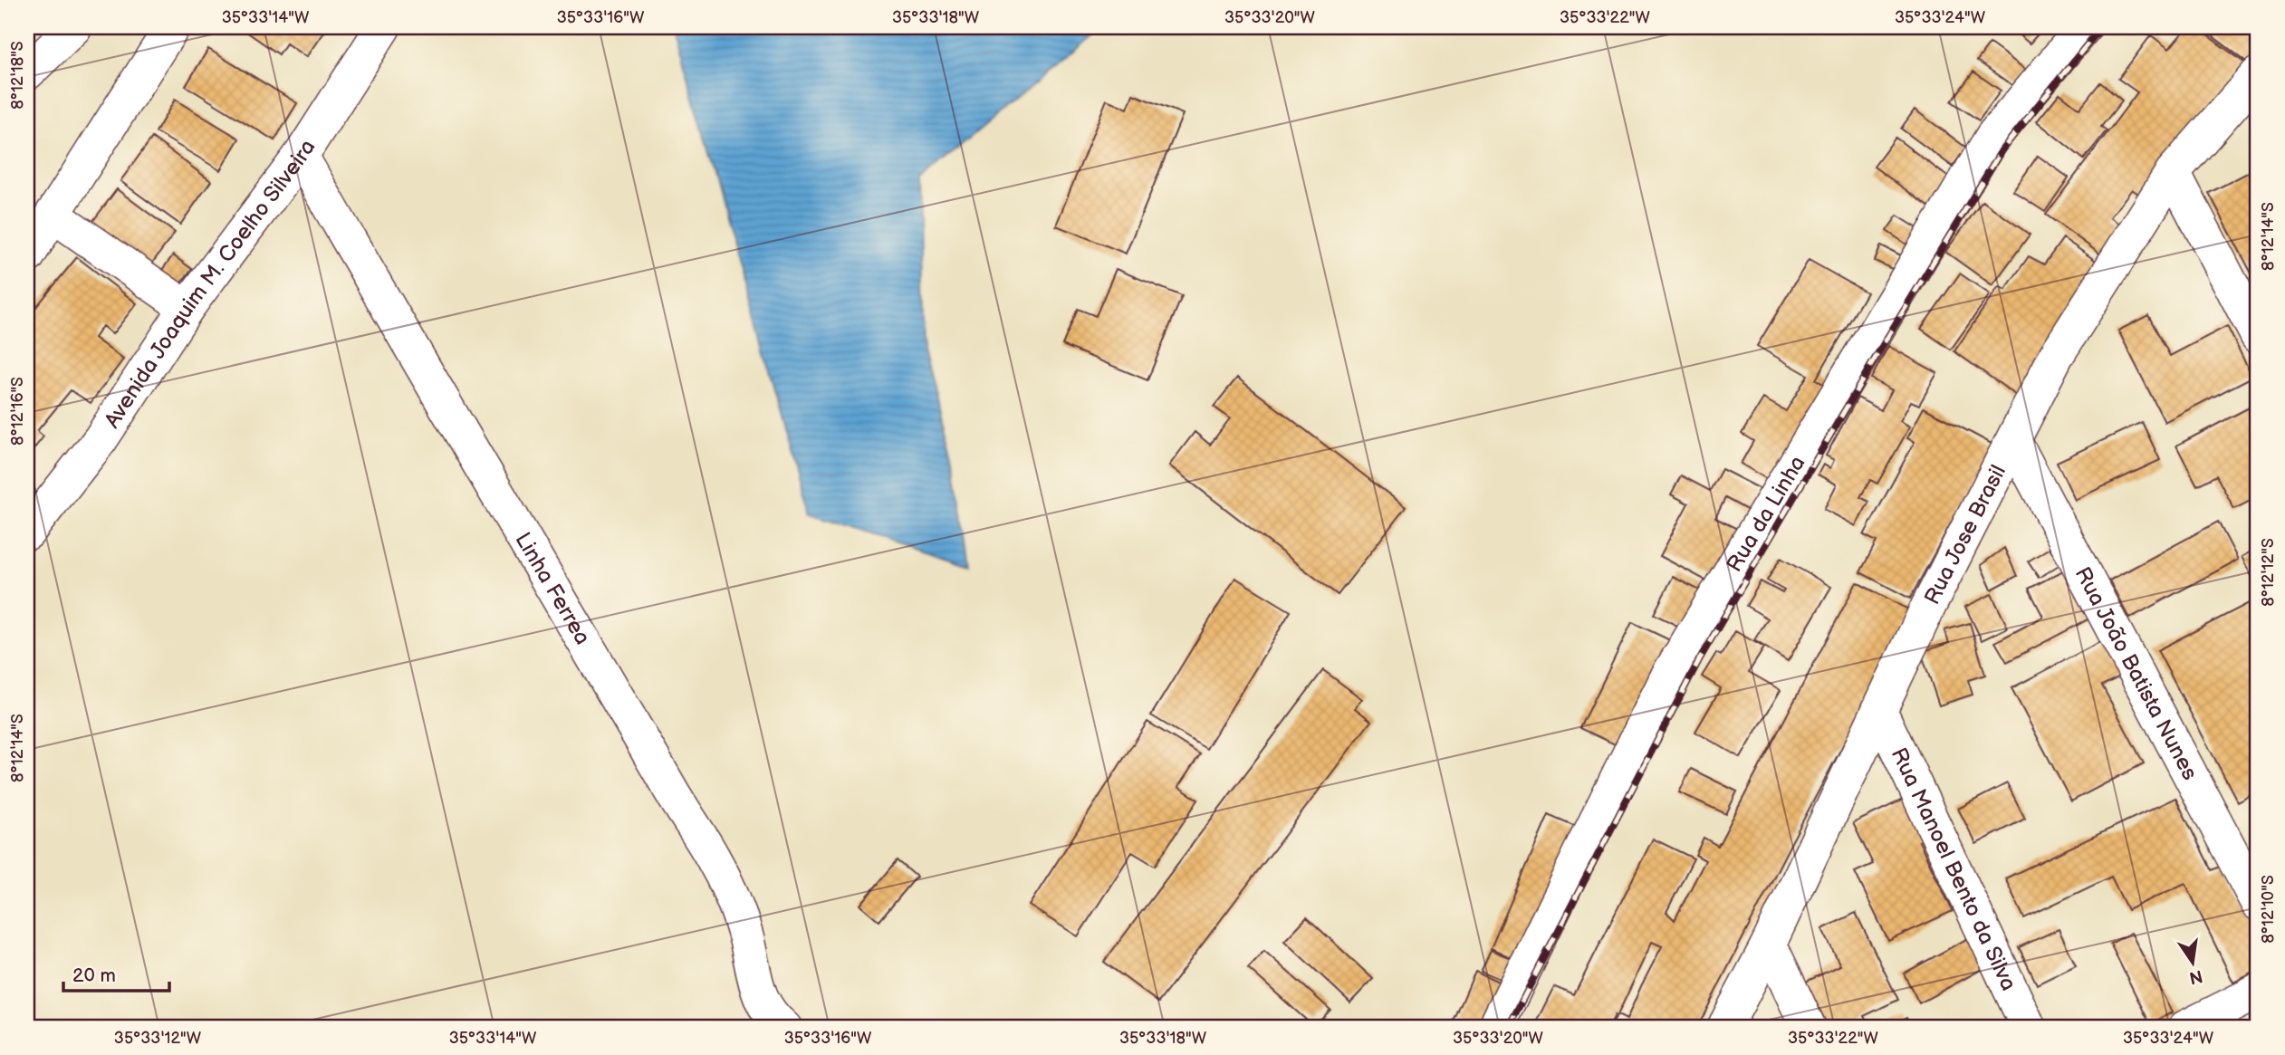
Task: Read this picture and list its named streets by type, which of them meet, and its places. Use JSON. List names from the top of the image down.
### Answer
{
  "streets": {
    "street": [
      "Avenida Joaquim M. Coelho Silveira",
      "Rua da Linha",
      "Rua Jose Brasil",
      "Linha Ferrea",
      "Rua João Batista Nunes",
      "Rua Manoel Bento da Silva"
    ]
  },
  "crossings": [
    ["Avenida Joaquim M. Coelho Silveira", "Linha Ferrea"],
    ["Rua Jose Brasil", "Rua João Batista Nunes"],
    ["Rua Jose Brasil", "Rua Manoel Bento da Silva"]
  ],
  "scale_bar": "20 m",
  "north": "bottom",
  "coordinates": [
    "35°33'14\"W",
    "35°33'16\"W",
    "35°33'18\"W",
    "35°33'20\"W",
    "35°33'22\"W",
    "35°33'24\"W",
    "8°12'18\"S",
    "8°12'14\"S",
    "8°12'16\"S",
    "8°12'12\"S",
    "8°12'10\"S",
    "35°33'12\"W"
  ]
}
